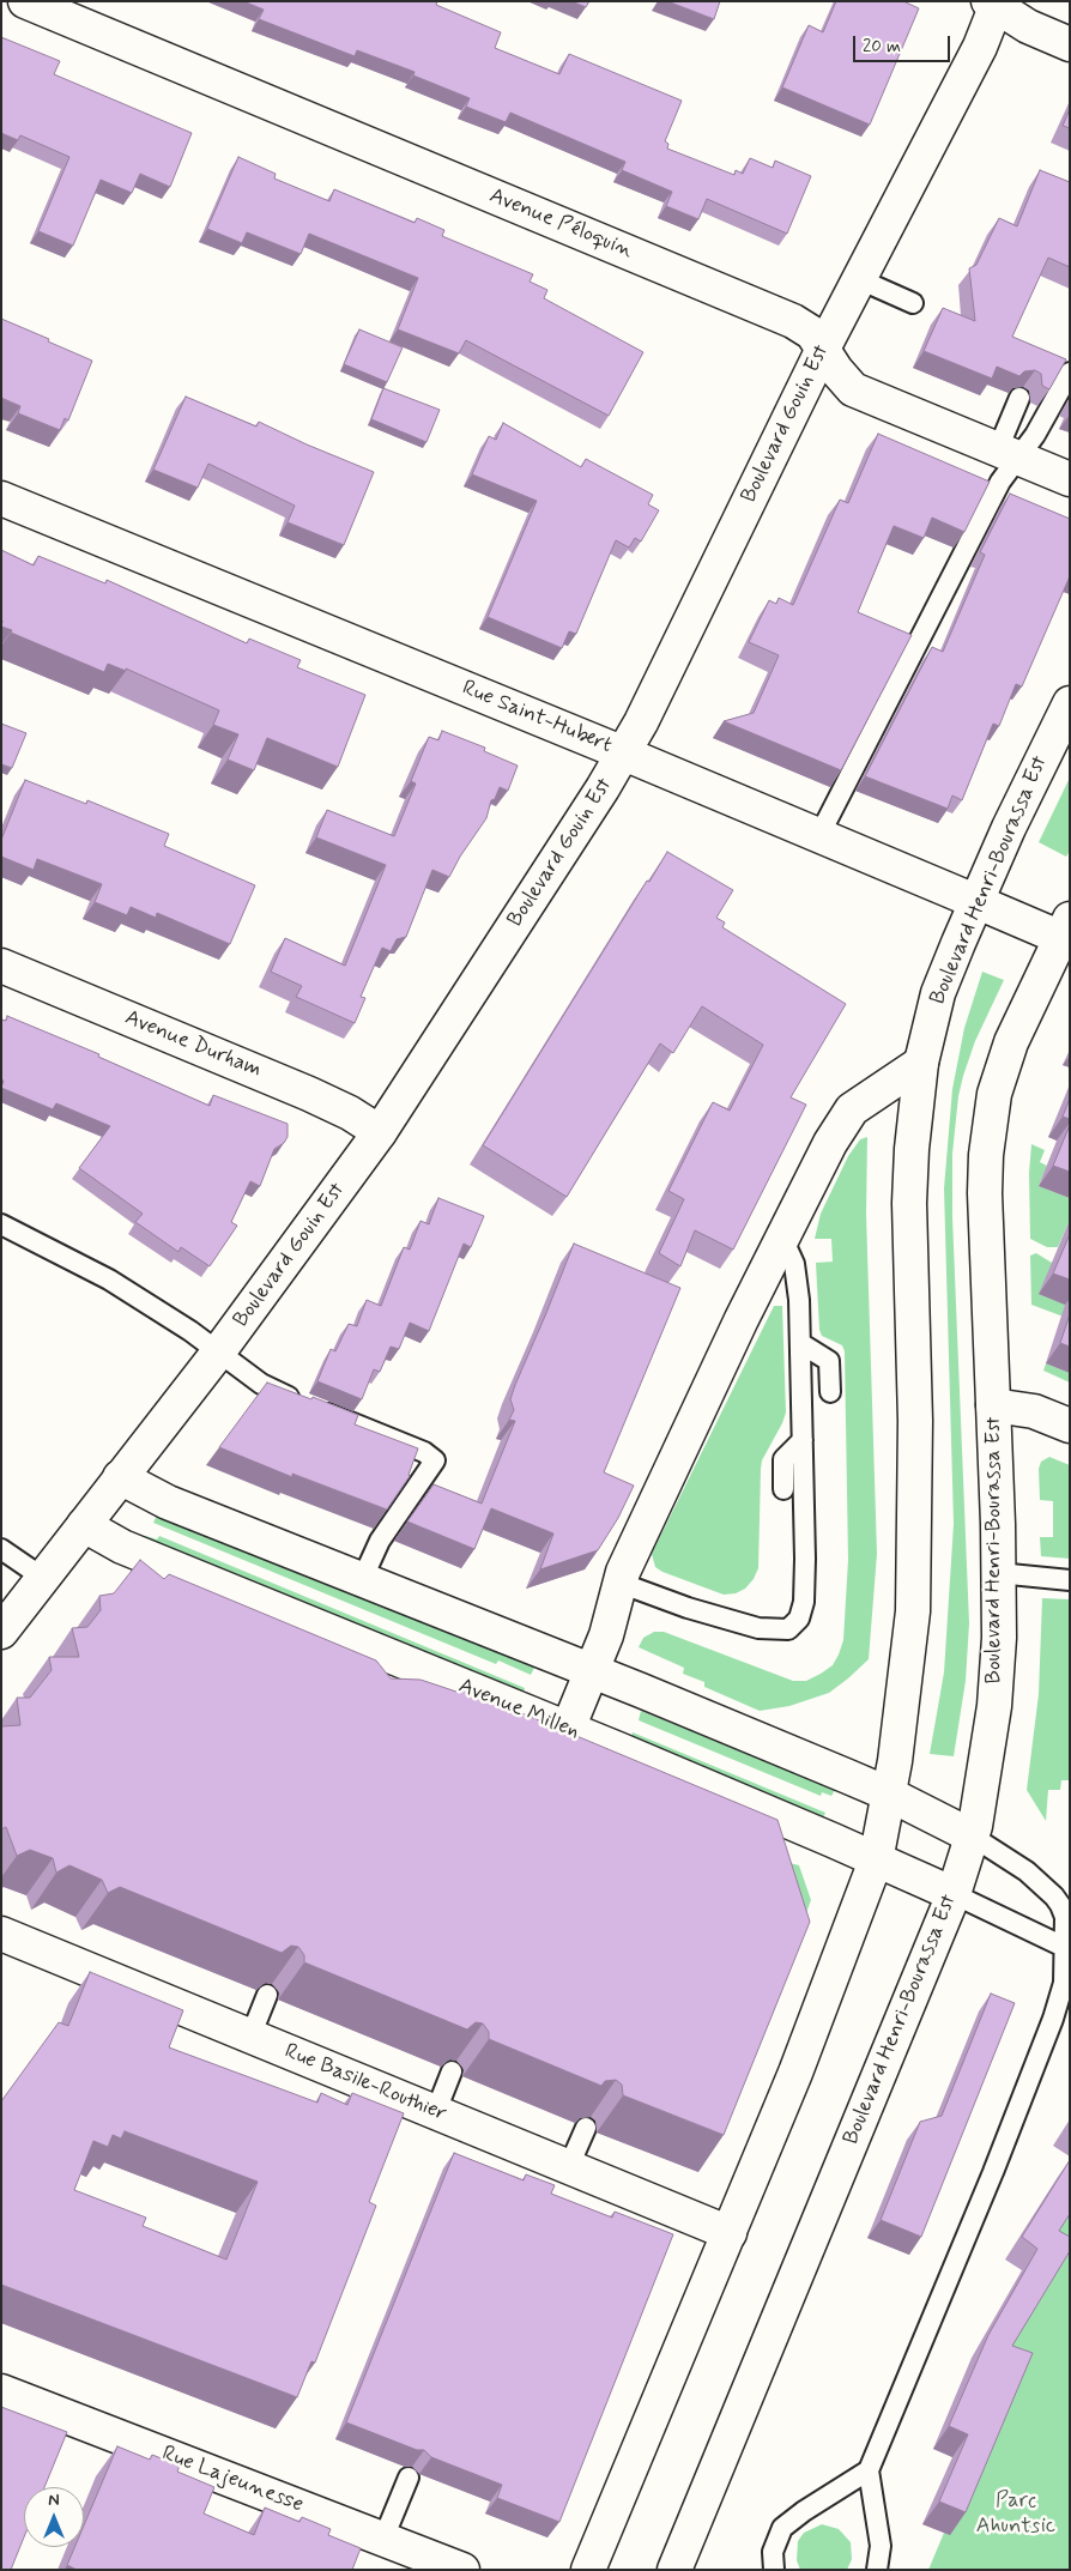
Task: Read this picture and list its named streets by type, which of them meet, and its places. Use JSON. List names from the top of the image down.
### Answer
{
  "streets": {
    "street": [
      "Avenue Péloquin",
      "Boulevard Gouin Est",
      "Rue Saint-Hubert",
      "Boulevard Henri-Bourassa Est",
      "Avenue Durham",
      "Avenue Millen",
      "Rue Basile-Routhier",
      "Rue Lajeunesse"
    ]
  },
  "crossings": [
    ["Avenue Péloquin", "Boulevard Gouin Est"],
    ["Boulevard Gouin Est", "Rue Saint-Hubert"],
    ["Boulevard Gouin Est", "Avenue Durham"],
    ["Boulevard Gouin Est", "Avenue Millen"],
    ["Rue Saint-Hubert", "Boulevard Henri-Bourassa Est"],
    ["Boulevard Henri-Bourassa Est", "Avenue Millen"],
    ["Boulevard Henri-Bourassa Est", "Rue Basile-Routhier"]
  ],
  "parks": ["Parc Ahuntsic"],
  "scale_bar": "20 m",
  "north": "top"
}
